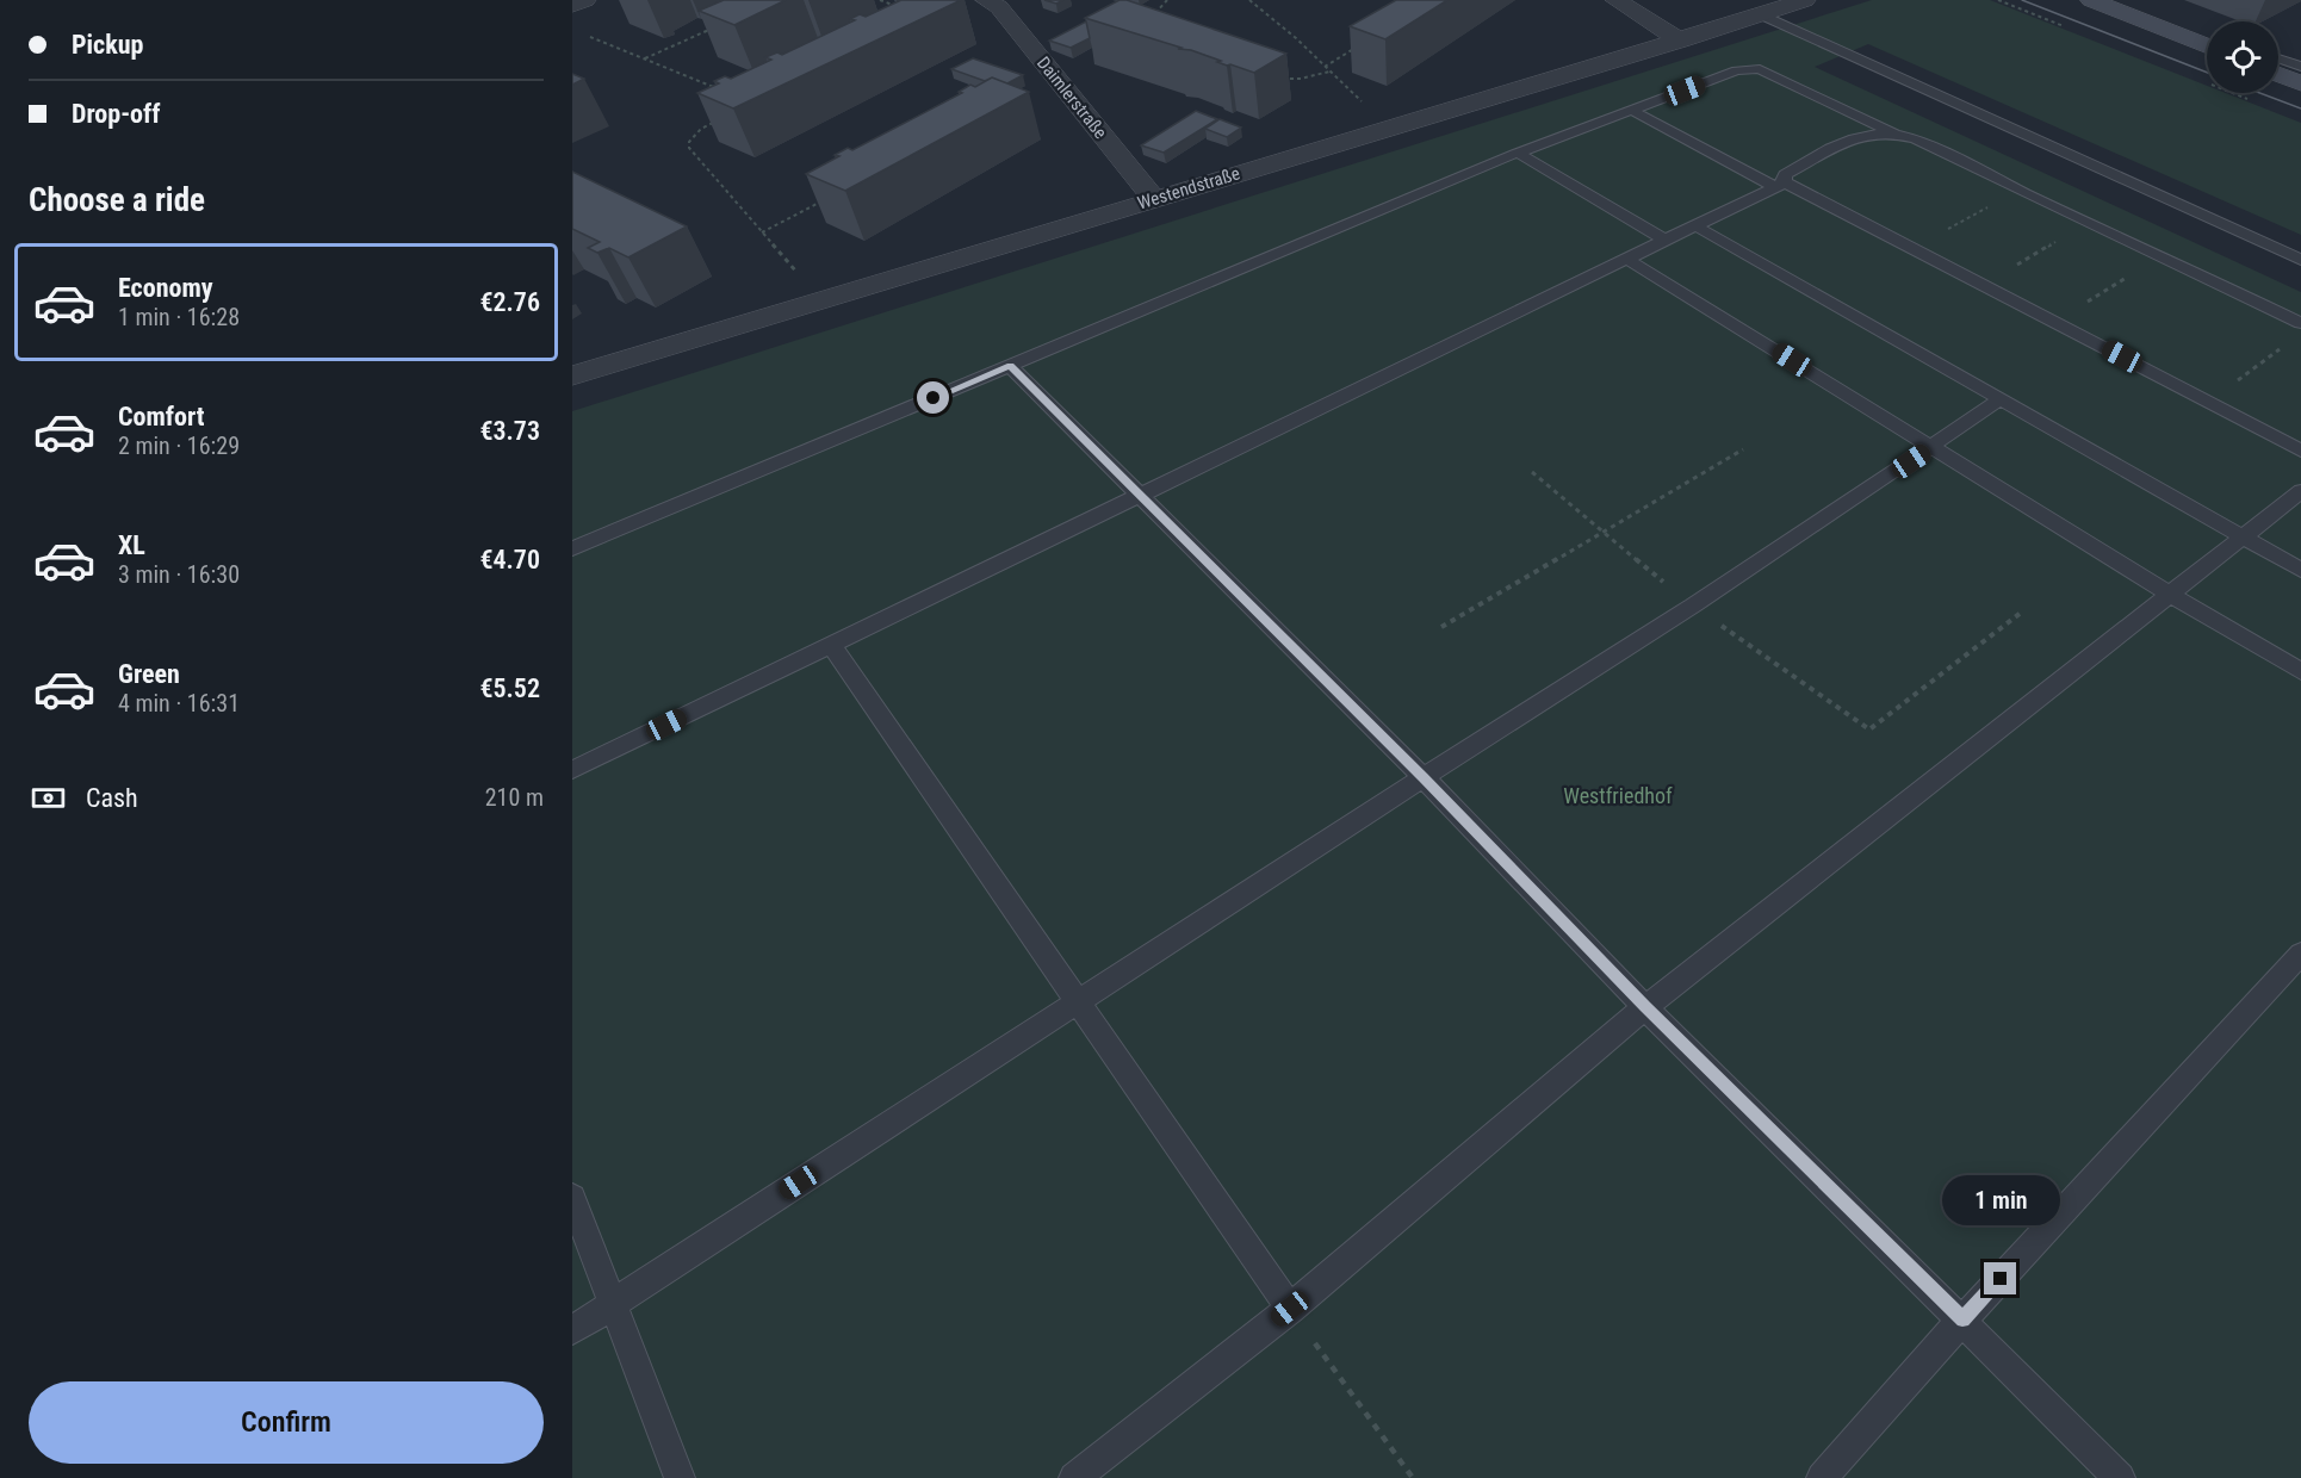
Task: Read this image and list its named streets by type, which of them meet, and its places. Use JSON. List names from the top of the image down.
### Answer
{
  "streets": {
    "street": ["Daimlerstraße", "Westendstraße"]
  },
  "crossings": [
    ["Daimlerstraße", "Westendstraße"]
  ],
  "parks": ["Westfriedhof"],
  "page": {
    "banner": ["Pickup", "Drop-off"],
    "heading": "Choose a ride",
    "list": [
      {
        "name": "Economy",
        "note": "1 min · 16:28",
        "value": "€2.76"
      },
      {
        "name": "Comfort",
        "note": "2 min · 16:29",
        "value": "€3.73"
      },
      {
        "name": "XL",
        "note": "3 min · 16:30",
        "value": "€4.70"
      },
      {
        "name": "Green",
        "note": "4 min · 16:31",
        "value": "€5.52"
      }
    ],
    "pay": ["Cash", "210 m"],
    "bubble": "1 min",
    "buttons": "Confirm"
  }
}
